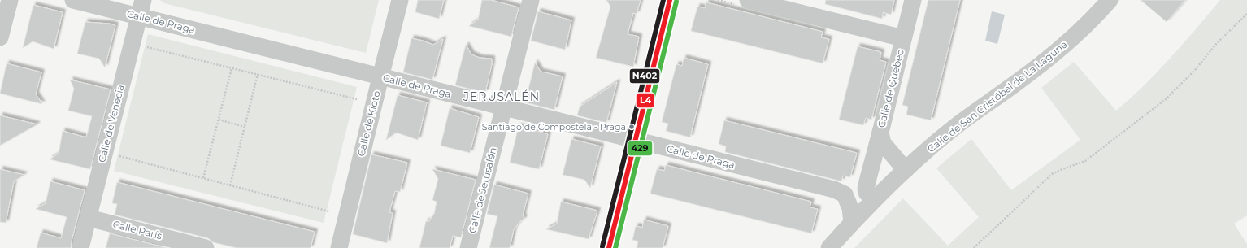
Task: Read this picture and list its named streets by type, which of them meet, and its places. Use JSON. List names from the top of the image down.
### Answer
{
  "streets": {
    "street": [
      "Calle de Praga",
      "Calle de Quebec",
      "Calle de San Cristóbal de La Laguna",
      "Calle de Venecia",
      "Calle de Kioto",
      "Calle de Jerusalén",
      "Calle París"
    ]
  },
  "crossings": [
    ["Calle de Praga", "Calle de Venecia"],
    ["Calle de Praga", "Calle de Kioto"],
    ["Calle de Praga", "Calle de Jerusalén"],
    ["Calle de Quebec", "Calle de San Cristóbal de La Laguna"],
    ["Calle de Venecia", "Calle París"]
  ],
  "districts": ["JERUSALÉN"],
  "places": ["Santiago de Compostela - Praga"],
  "lines": ["transit line L4", "transit line N402", "transit line 429"]
}
